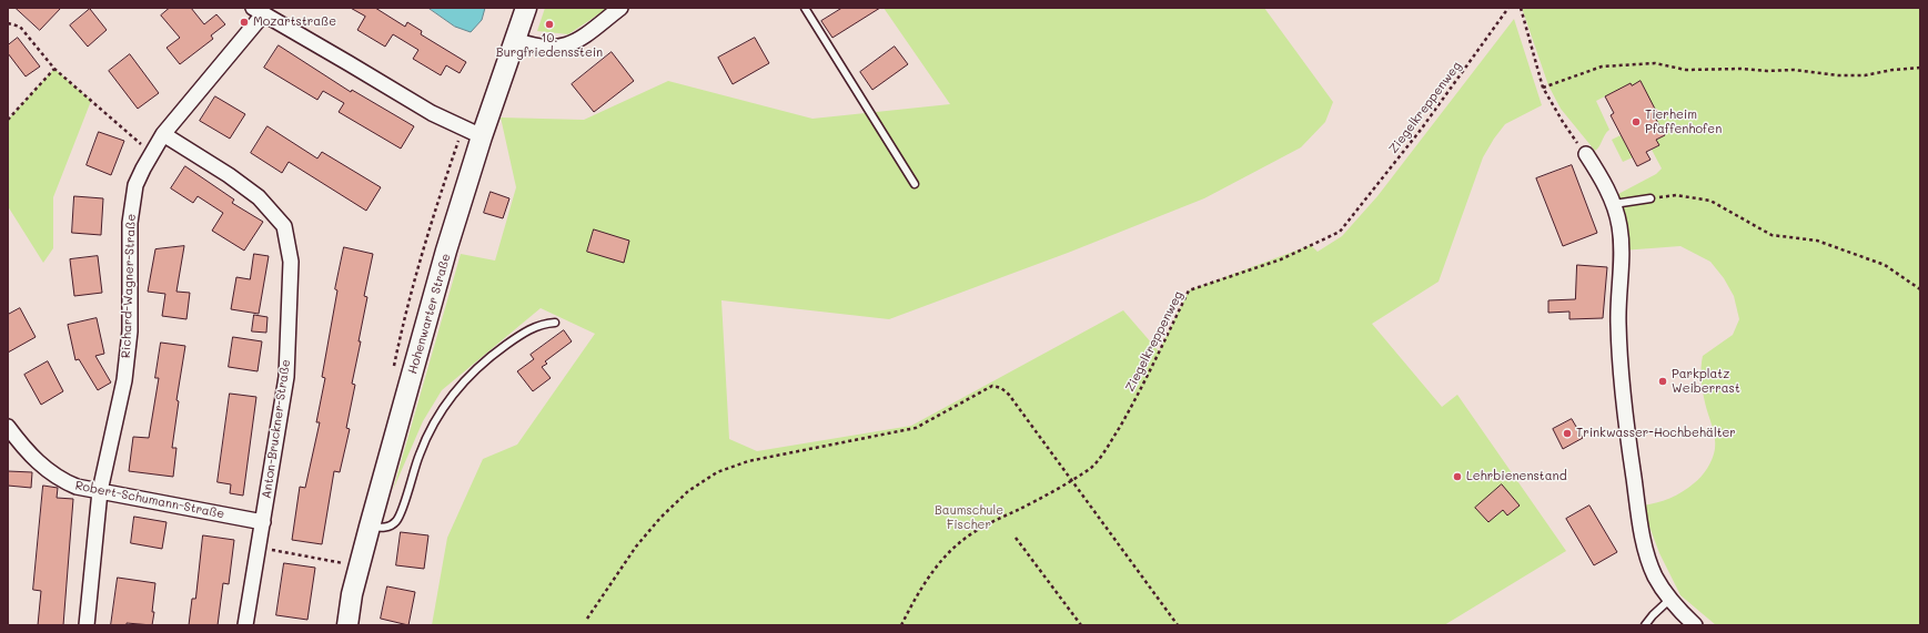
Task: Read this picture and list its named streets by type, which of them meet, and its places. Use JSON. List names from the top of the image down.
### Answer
{
  "streets": {
    "street": [
      "Richard-Wagner-Straße",
      "Hohenwarter Straße",
      "Anton-Bruckner-Straße",
      "Robert-Schumann-Straße"
    ],
    "path": ["Ziegelkreppenweg"]
  },
  "crossings": [
    ["Richard-Wagner-Straße", "Anton-Bruckner-Straße"],
    ["Richard-Wagner-Straße", "Robert-Schumann-Straße"],
    ["Anton-Bruckner-Straße", "Robert-Schumann-Straße"]
  ],
  "parks": ["Baumschule Fischer"],
  "places": [
    "Mozartstraße",
    "10. Burgfriedensstein",
    "Tierheim Pfaffenhofen",
    "Parkplatz Weiberrast",
    "Trinkwasser-Hochbehälter",
    "Lehrbienenstand"
  ]
}
